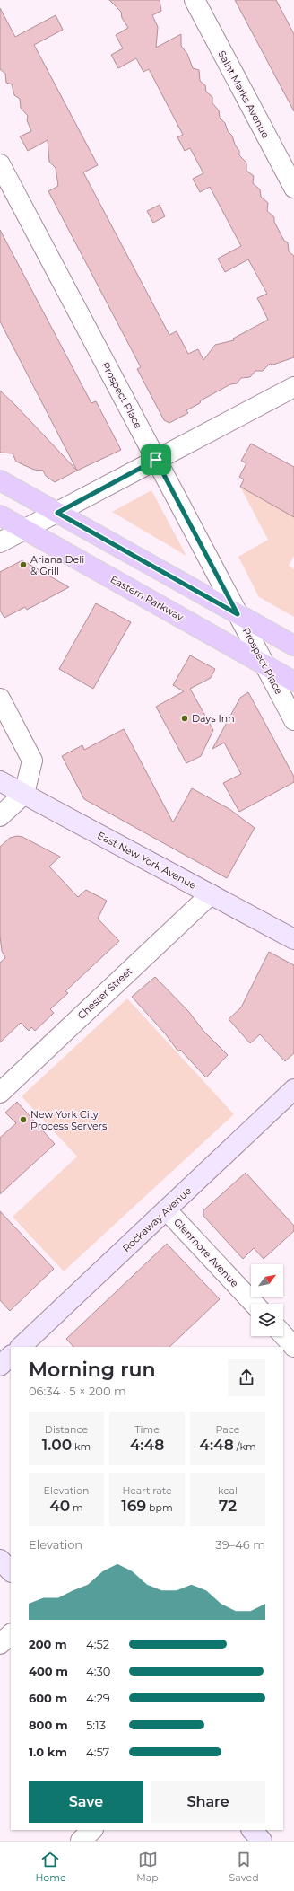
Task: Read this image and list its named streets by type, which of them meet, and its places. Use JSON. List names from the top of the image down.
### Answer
{
  "streets": {
    "main road": ["Eastern Parkway"],
    "street": [
      "Saint Marks Avenue",
      "Prospect Place",
      "East New York Avenue",
      "Chester Street",
      "Rockaway Avenue",
      "Glenmore Avenue"
    ]
  },
  "crossings": [
    ["Prospect Place", "Eastern Parkway"],
    ["East New York Avenue", "Chester Street"],
    ["Rockaway Avenue", "Glenmore Avenue"]
  ],
  "places": ["Ariana Deli & Grill", "Days Inn", "New York City Process Servers"],
  "north": "top right",
  "page": {
    "heading": ["Morning run", "06:34 · 5 × 200 m"],
    "stats": [
      ["Distance", "1.00 km"],
      ["Time", "4:48"],
      ["Pace", "4:48 /km"],
      ["Elevation", "40 m"],
      ["Heart rate", "169 bpm"],
      ["kcal", "72"]
    ],
    "chart": ["Elevation", "39–46 m"],
    "list": [
      {
        "name": "200 m",
        "note": "4:52"
      },
      {
        "name": "400 m",
        "note": "4:30"
      },
      {
        "name": "600 m",
        "note": "4:29"
      },
      {
        "name": "800 m",
        "note": "5:13"
      },
      {
        "name": "1.0 km",
        "note": "4:57"
      }
    ],
    "buttons": ["Save", "Share"],
    "tabs": ["Home", "Map", "Saved"]
  }
}
